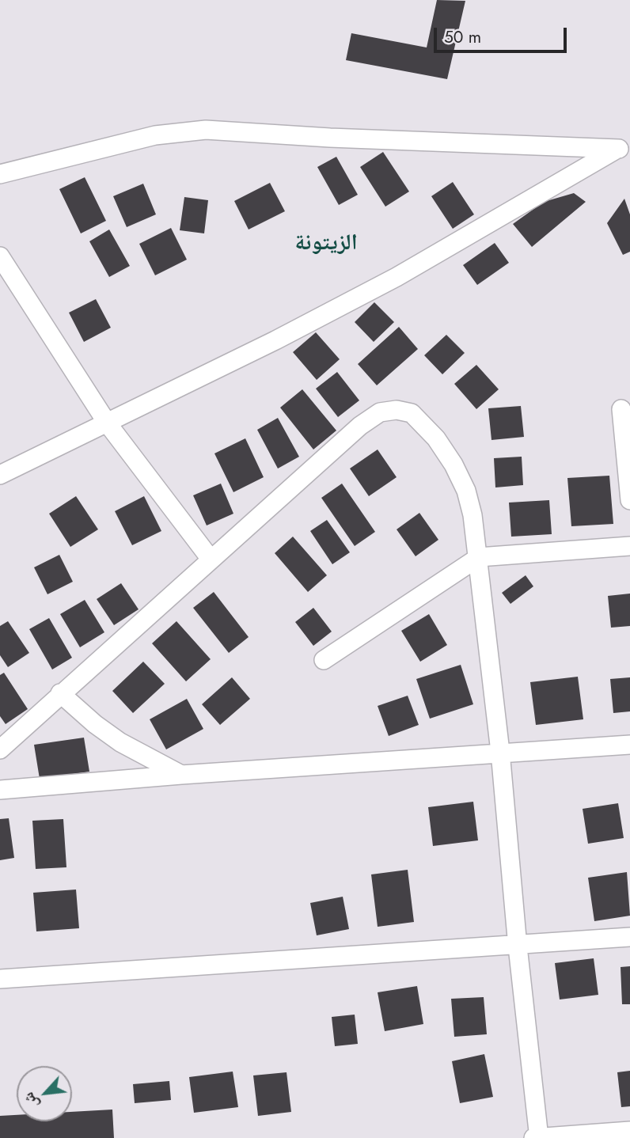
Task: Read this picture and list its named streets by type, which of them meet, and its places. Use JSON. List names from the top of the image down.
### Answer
{
  "districts": ["الزيتونة"],
  "scale_bar": "50 m",
  "north": "bottom left"
}
